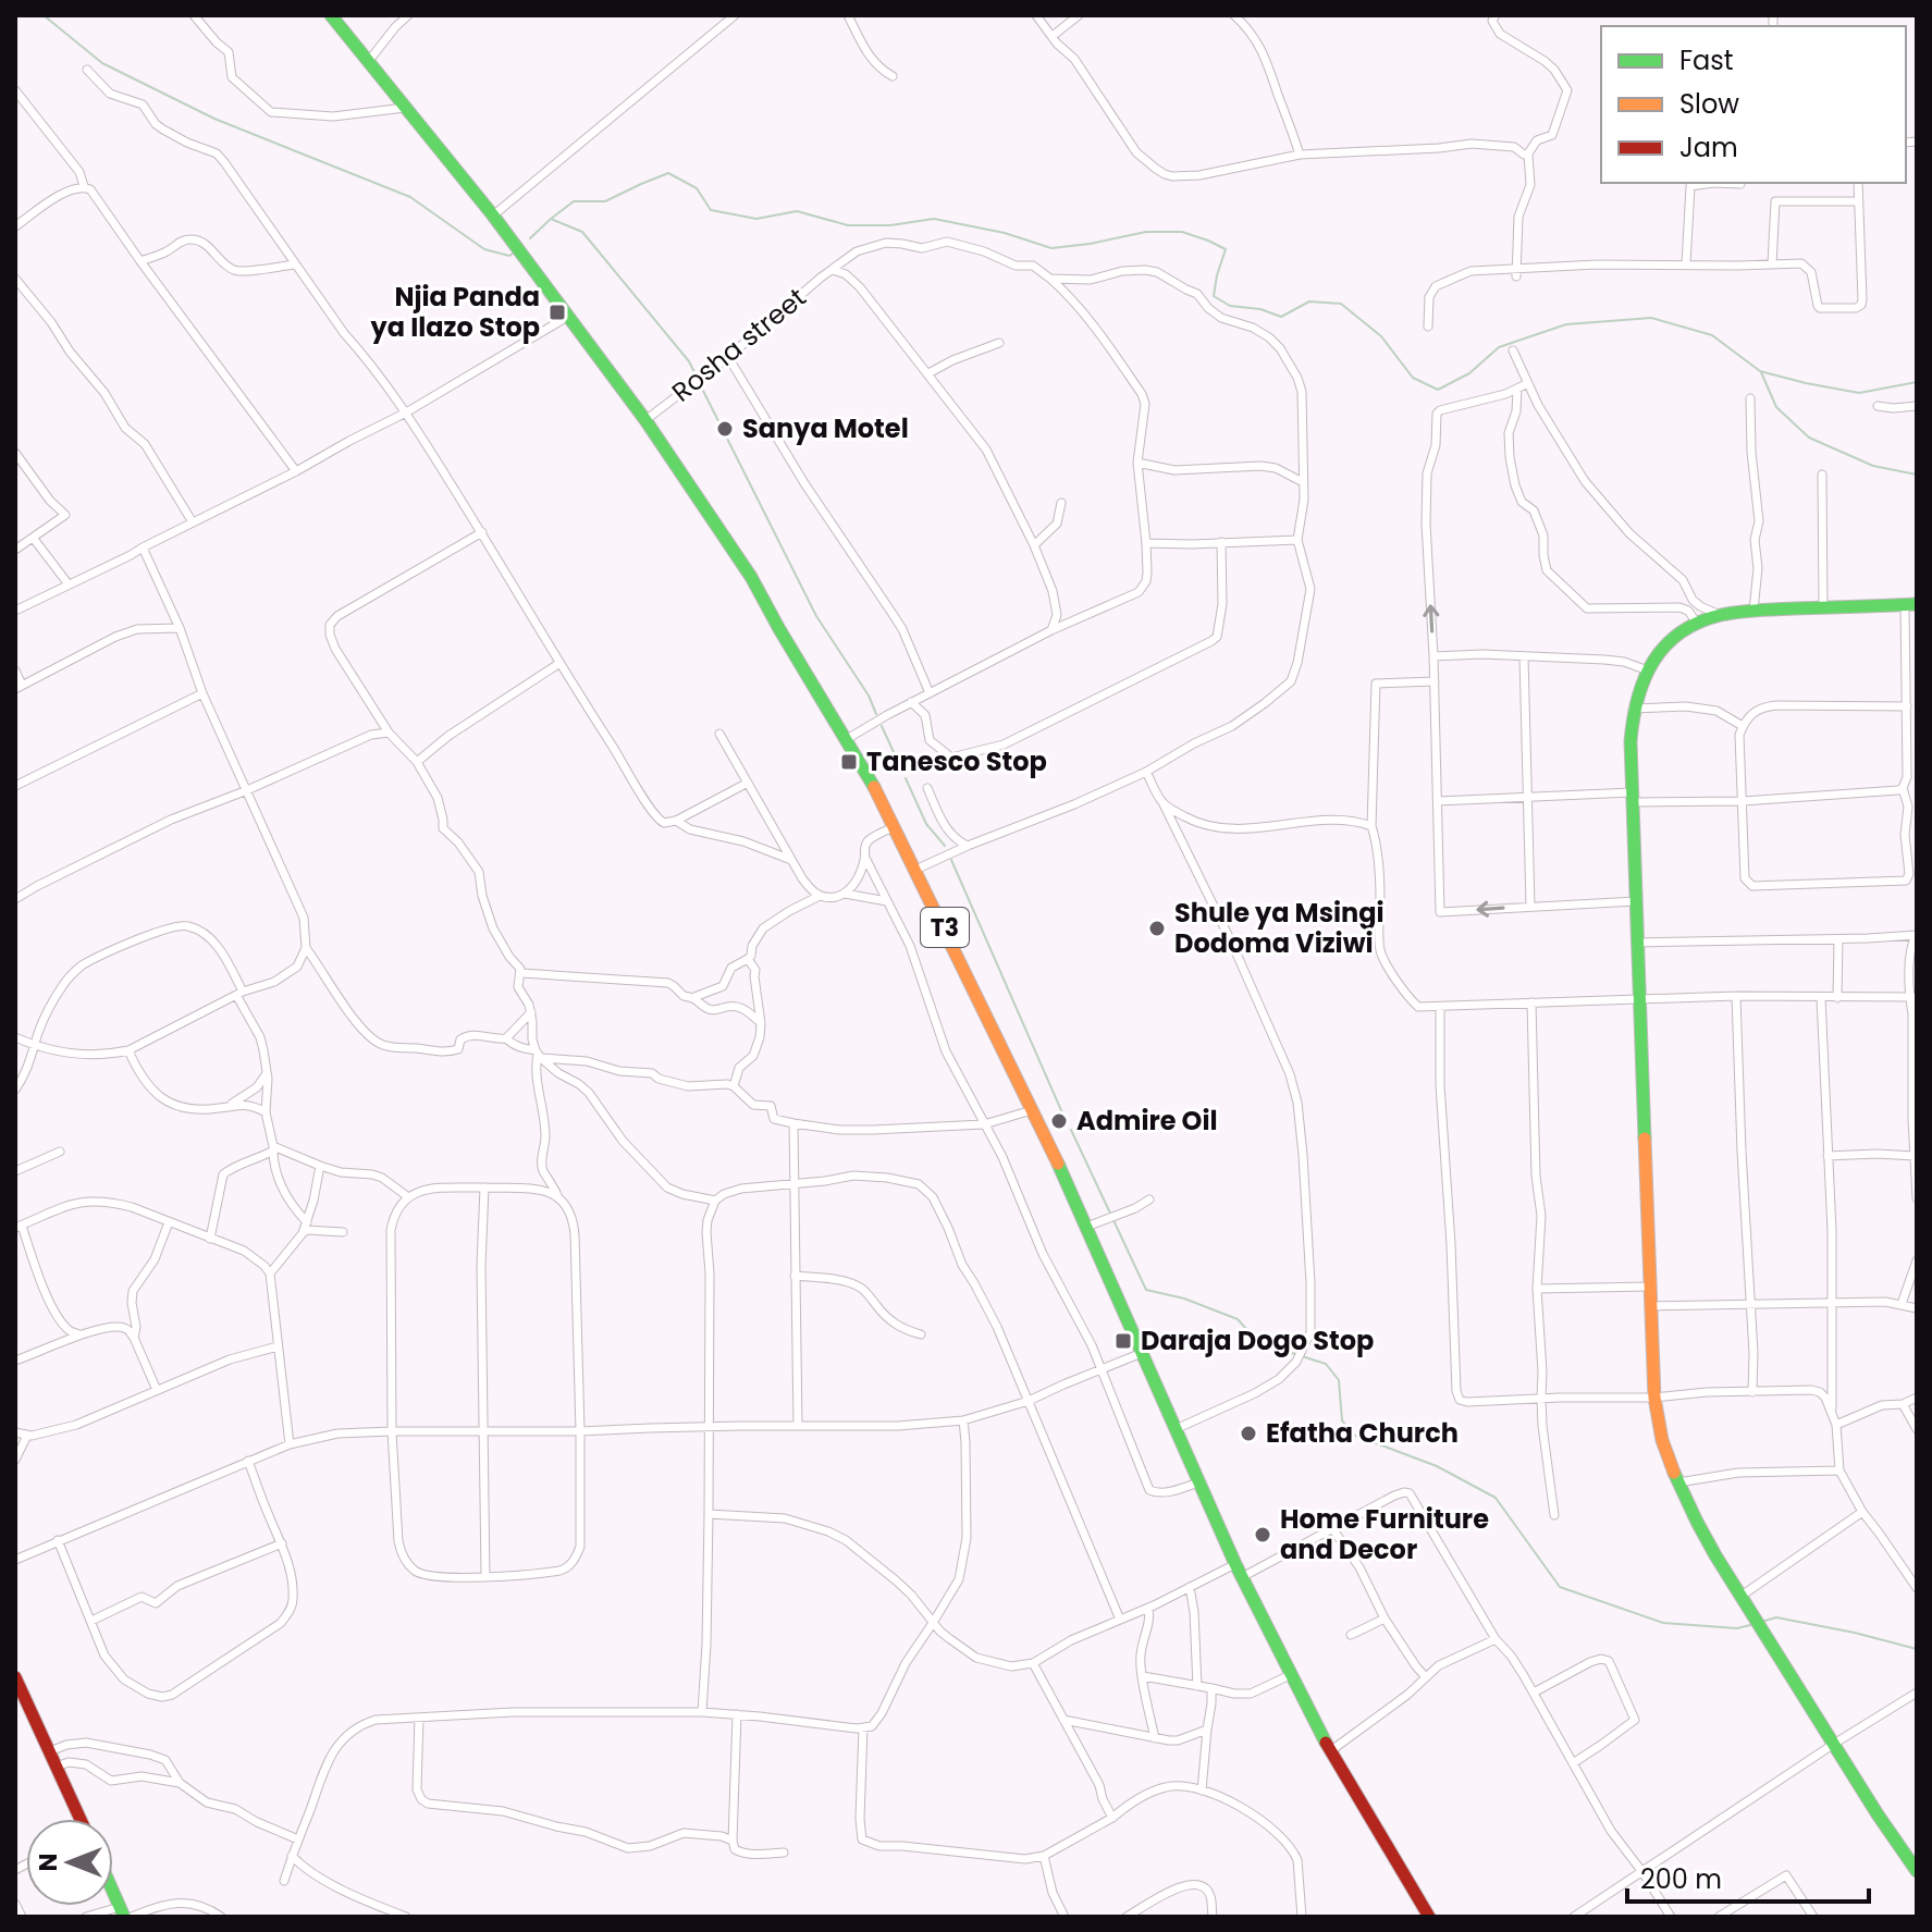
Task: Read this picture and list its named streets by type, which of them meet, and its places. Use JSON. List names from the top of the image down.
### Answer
{
  "streets": {
    "main road": ["T3"],
    "street": ["Rosha street"]
  },
  "crossings": [
    ["Rosha street", "T3"]
  ],
  "places": {
    "transit": ["Njia Panda ya Ilazo Stop", "Tanesco Stop", "Daraja Dogo Stop"],
    "other": [
      "Sanya Motel",
      "Shule ya Msingi Dodoma Viziwi",
      "Admire Oil",
      "Efatha Church",
      "Home Furniture and Decor"
    ]
  },
  "legend": ["Fast", "Slow", "Jam"],
  "scale_bar": "200 m",
  "north": "left"
}
